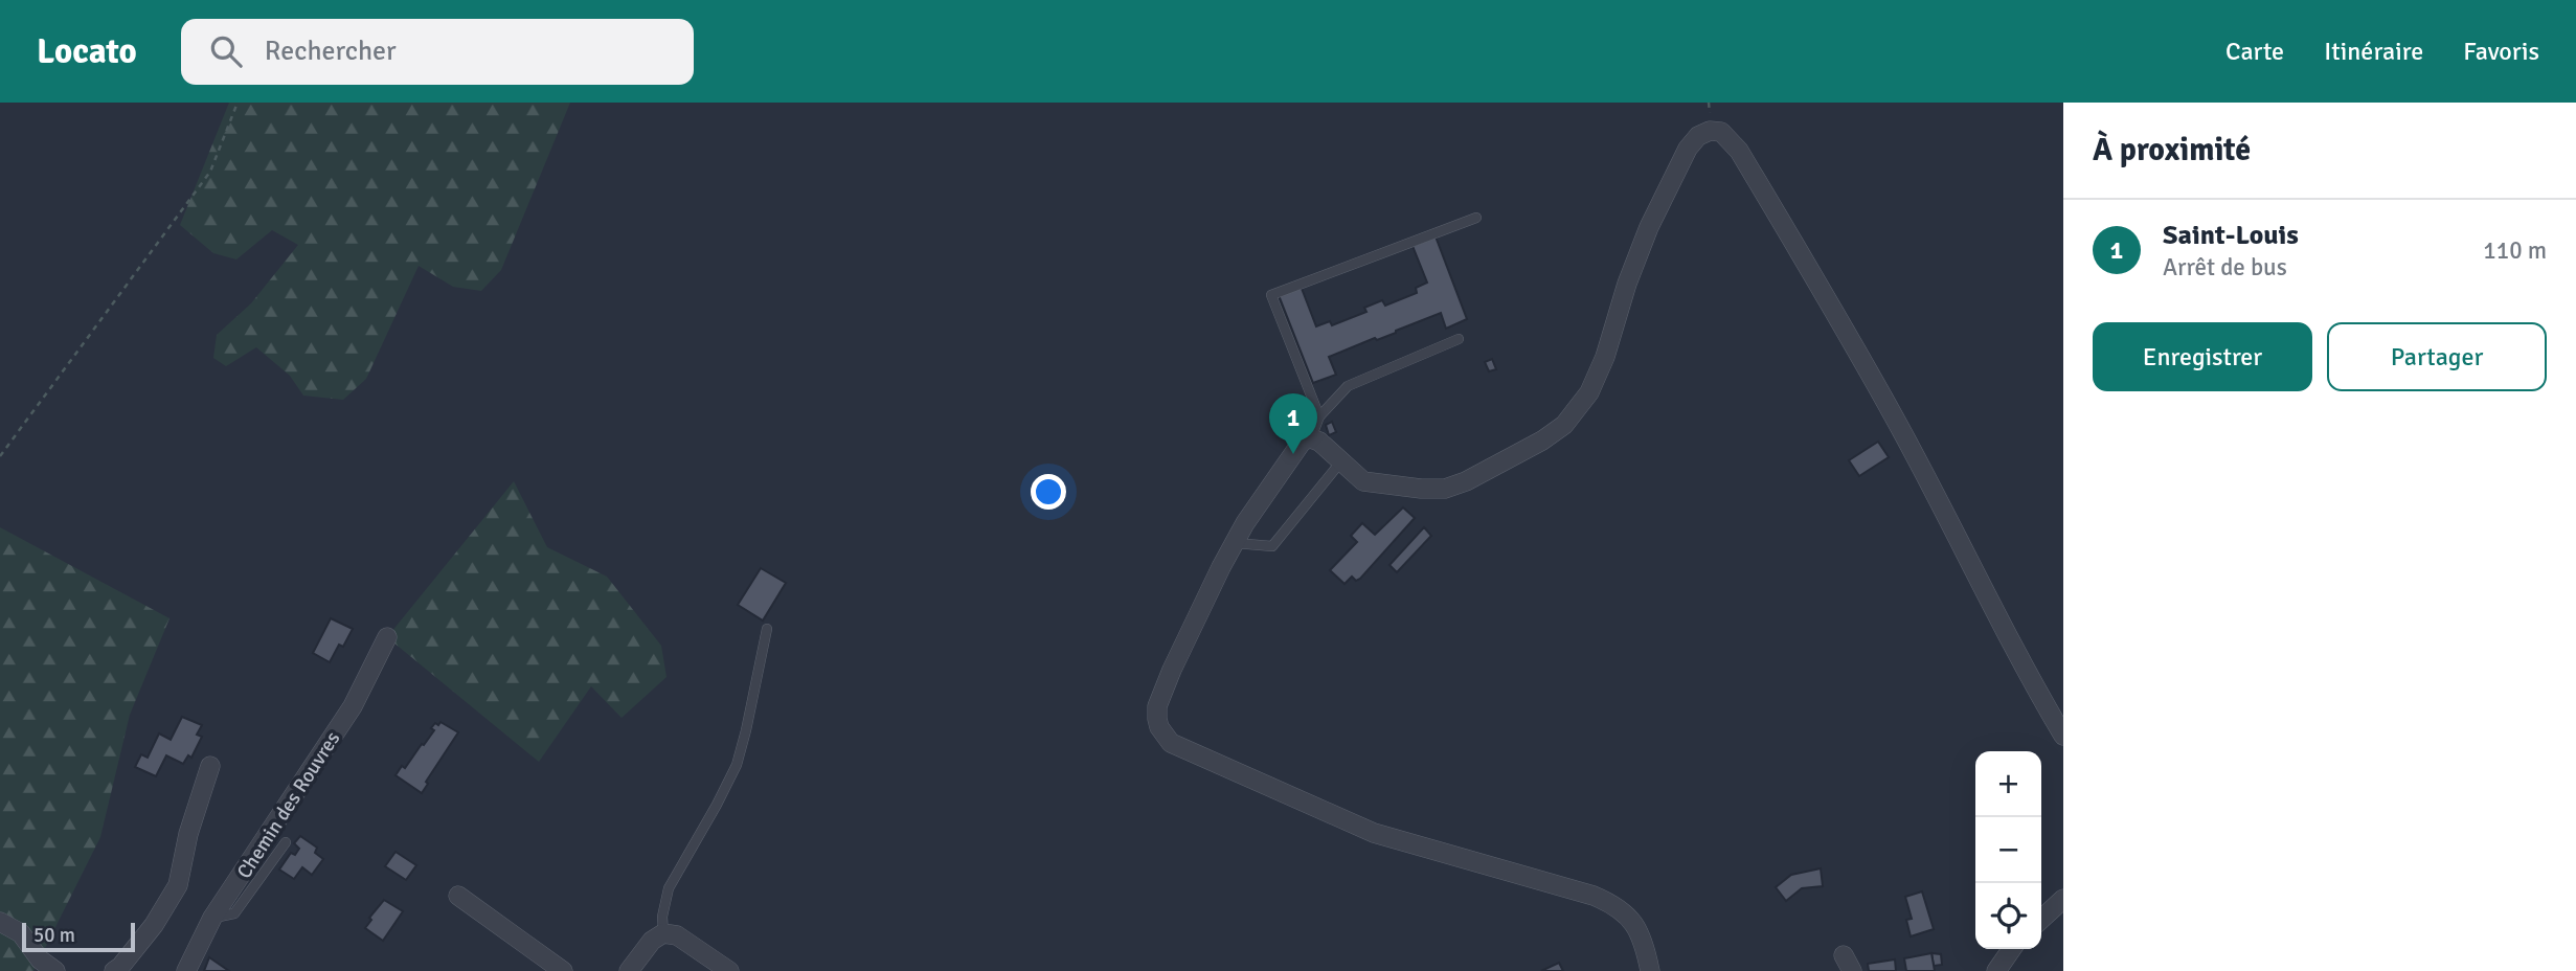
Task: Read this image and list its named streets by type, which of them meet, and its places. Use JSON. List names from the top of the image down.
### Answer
{
  "streets": {
    "street": ["Chemin des Rouvres"]
  },
  "scale_bar": "50 m",
  "page": {
    "header": "Locato",
    "search": "Rechercher",
    "nav": ["Carte", "Itinéraire", "Favoris"],
    "heading": "À proximité",
    "list": [
      {
        "mark": "1",
        "name": "Saint-Louis",
        "note": "Arrêt de bus",
        "value": "110 m"
      }
    ],
    "buttons": ["Enregistrer", "Partager"],
    "pins": "1",
    "map_buttons": ["+", "−"],
    "scale": "50 m"
  }
}
